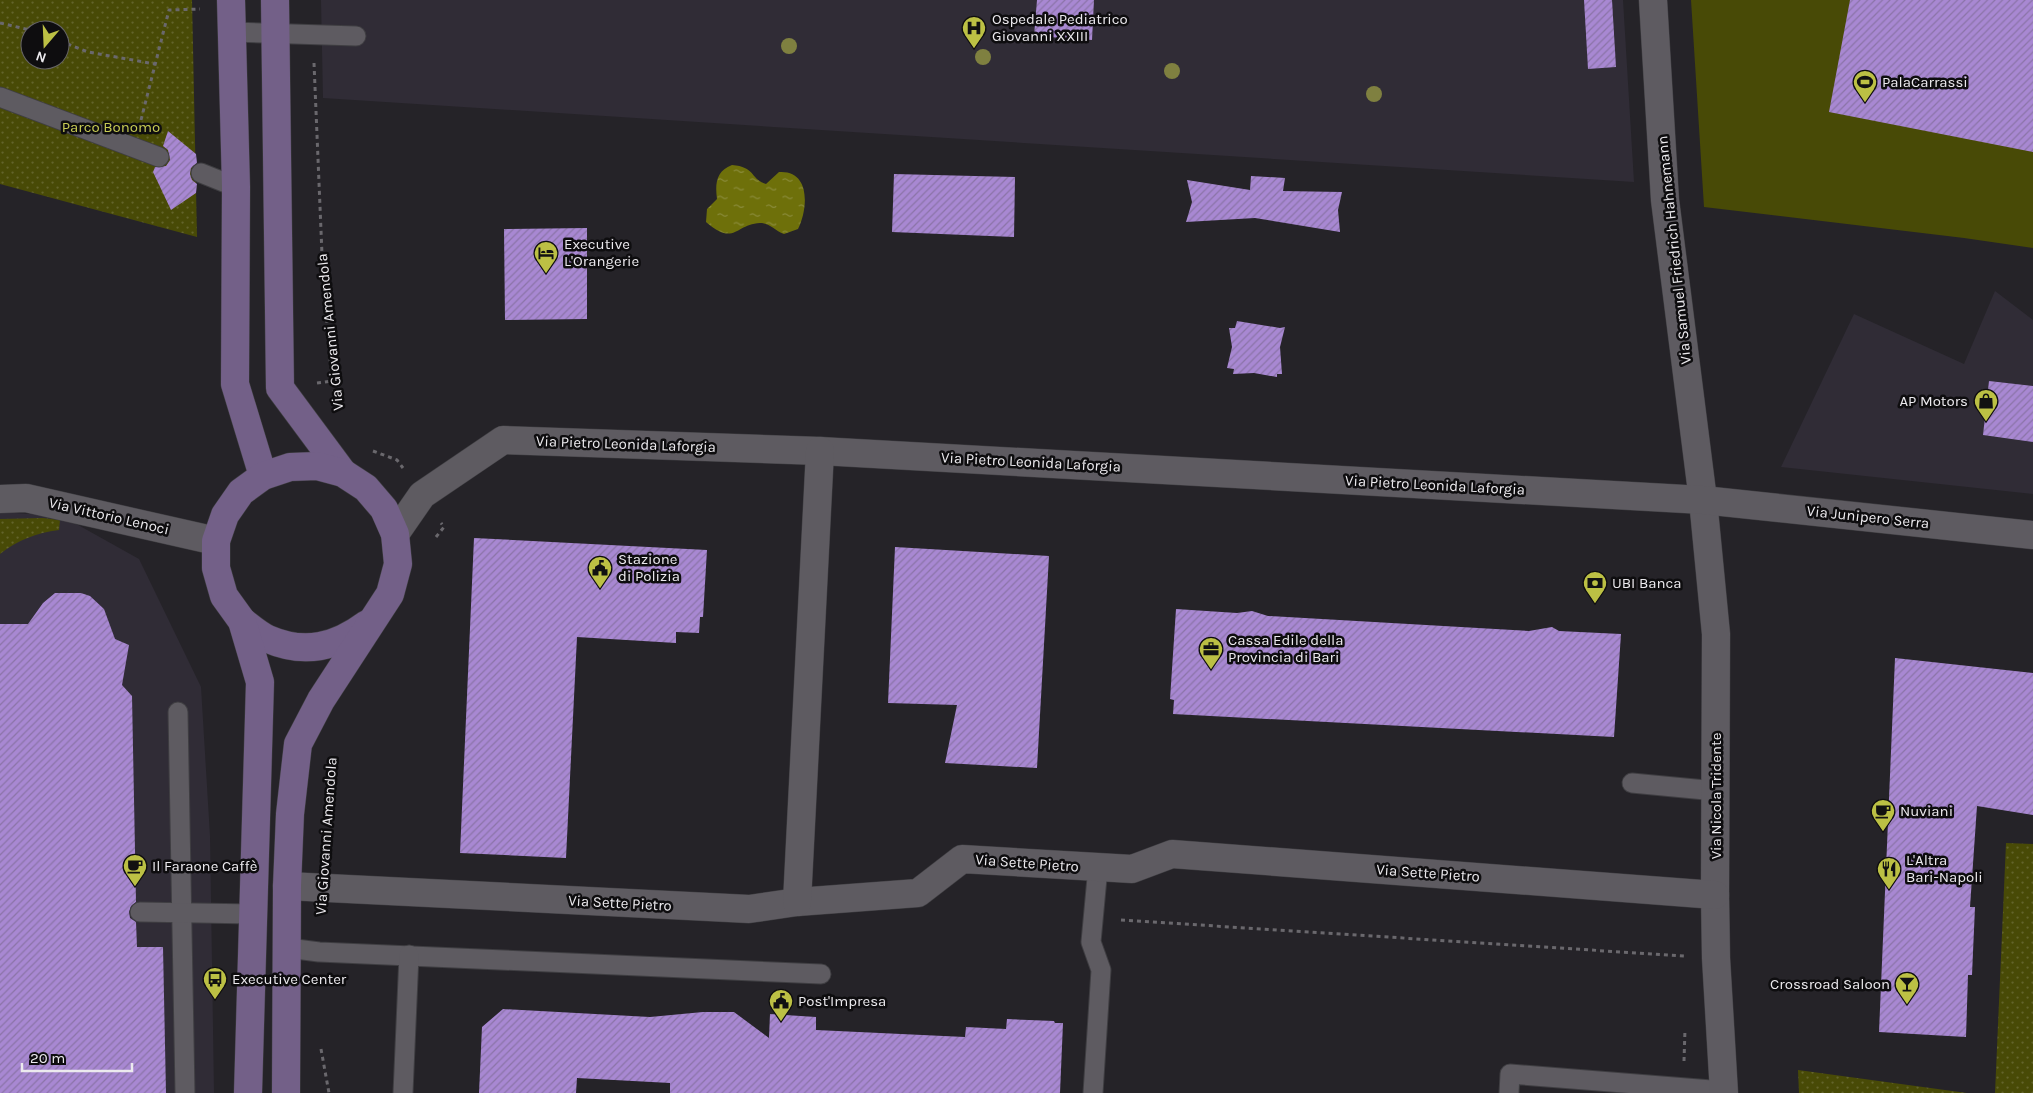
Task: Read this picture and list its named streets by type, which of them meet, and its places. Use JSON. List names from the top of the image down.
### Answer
{
  "streets": {
    "street": [
      "Via Samuel Friedrich Hahnemann",
      "Via Pietro Leonida Laforgia",
      "Via Vittorio Lenoci",
      "Via Junipero Serra",
      "Via Nicola Tridente",
      "Via Sette Pietro"
    ],
    "path": ["Via Giovanni Amendola"]
  },
  "crossings": [
    ["Via Samuel Friedrich Hahnemann", "Via Pietro Leonida Laforgia"],
    ["Via Samuel Friedrich Hahnemann", "Via Junipero Serra"],
    ["Via Samuel Friedrich Hahnemann", "Via Nicola Tridente"],
    ["Via Pietro Leonida Laforgia", "Via Junipero Serra"],
    ["Via Pietro Leonida Laforgia", "Via Nicola Tridente"],
    ["Via Junipero Serra", "Via Nicola Tridente"],
    ["Via Nicola Tridente", "Via Sette Pietro"]
  ],
  "parks": ["Parco Bonomo"],
  "places": {
    "hospital": ["Ospedale Pediatrico Giovanni XXIII"],
    "sports": ["PalaCarrassi"],
    "hotel": ["Executive L'Orangerie"],
    "shop": ["AP Motors"],
    "public building": ["Stazione di Polizia", "Post'Impresa"],
    "bank": ["UBI Banca"],
    "office": ["Cassa Edile della Provincia di Bari"],
    "cafe": ["Nuviani", "Il Faraone Caffè"],
    "restaurant": ["L'Altra Bari-Napoli"],
    "bus stop": ["Executive Center"],
    "bar": ["Crossroad Saloon"]
  },
  "scale_bar": "20 m",
  "north": "bottom"
}
